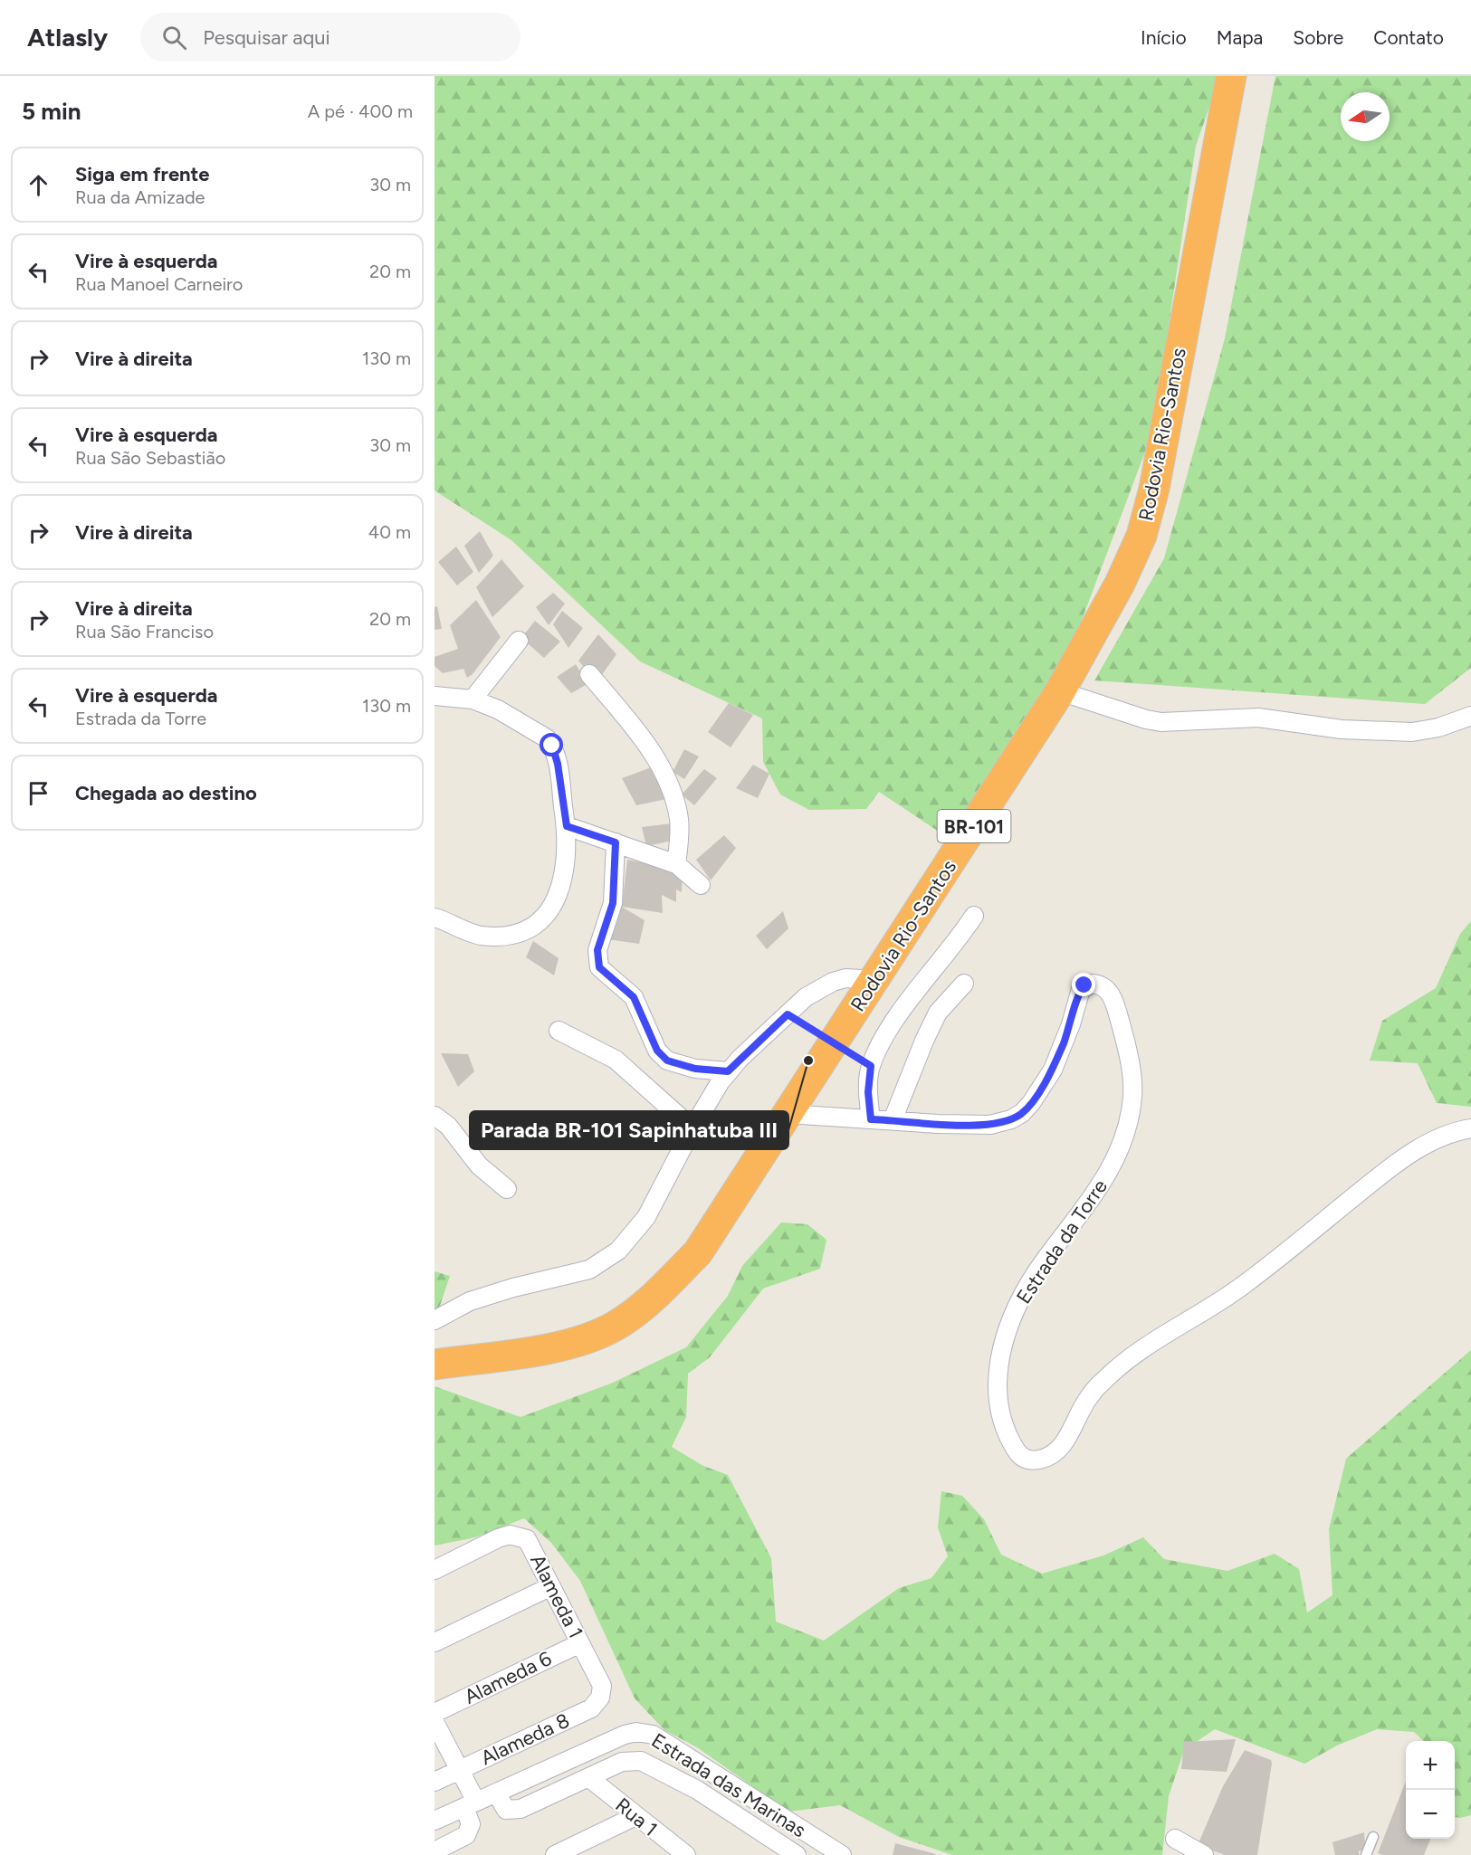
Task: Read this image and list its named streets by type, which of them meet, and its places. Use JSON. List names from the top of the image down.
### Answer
{
  "streets": {
    "highway": ["Rodovia Rio-Santos", "BR-101"],
    "street": [
      "Estrada da Torre",
      "Alameda 1",
      "Alameda 6",
      "Alameda 8",
      "Estrada das Marinas",
      "Rua 1"
    ]
  },
  "crossings": [
    ["Rodovia Rio-Santos", "Estrada da Torre"],
    ["Alameda 1", "Alameda 6"],
    ["Alameda 1", "Alameda 8"]
  ],
  "places": ["Parada BR-101 Sapinhatuba III"],
  "north": "left",
  "page": {
    "header": "Atlasly",
    "search": "Pesquisar aqui",
    "nav": [
      "Início",
      "Mapa",
      "Sobre",
      "Contato"
    ],
    "heading": ["5 min", "A pé · 400 m"],
    "list": [
      ["Siga em frente", "Rua da Amizade", "30 m"],
      ["Vire à esquerda", "Rua Manoel Carneiro", "20 m"],
      ["Vire à direita", "130 m"],
      ["Vire à esquerda", "Rua São Sebastião", "30 m"],
      ["Vire à direita", "40 m"],
      ["Vire à direita", "Rua São Franciso", "20 m"],
      ["Vire à esquerda", "Estrada da Torre", "130 m"],
      "Chegada ao destino"
    ],
    "map_buttons": ["+", "−"]
  }
}
